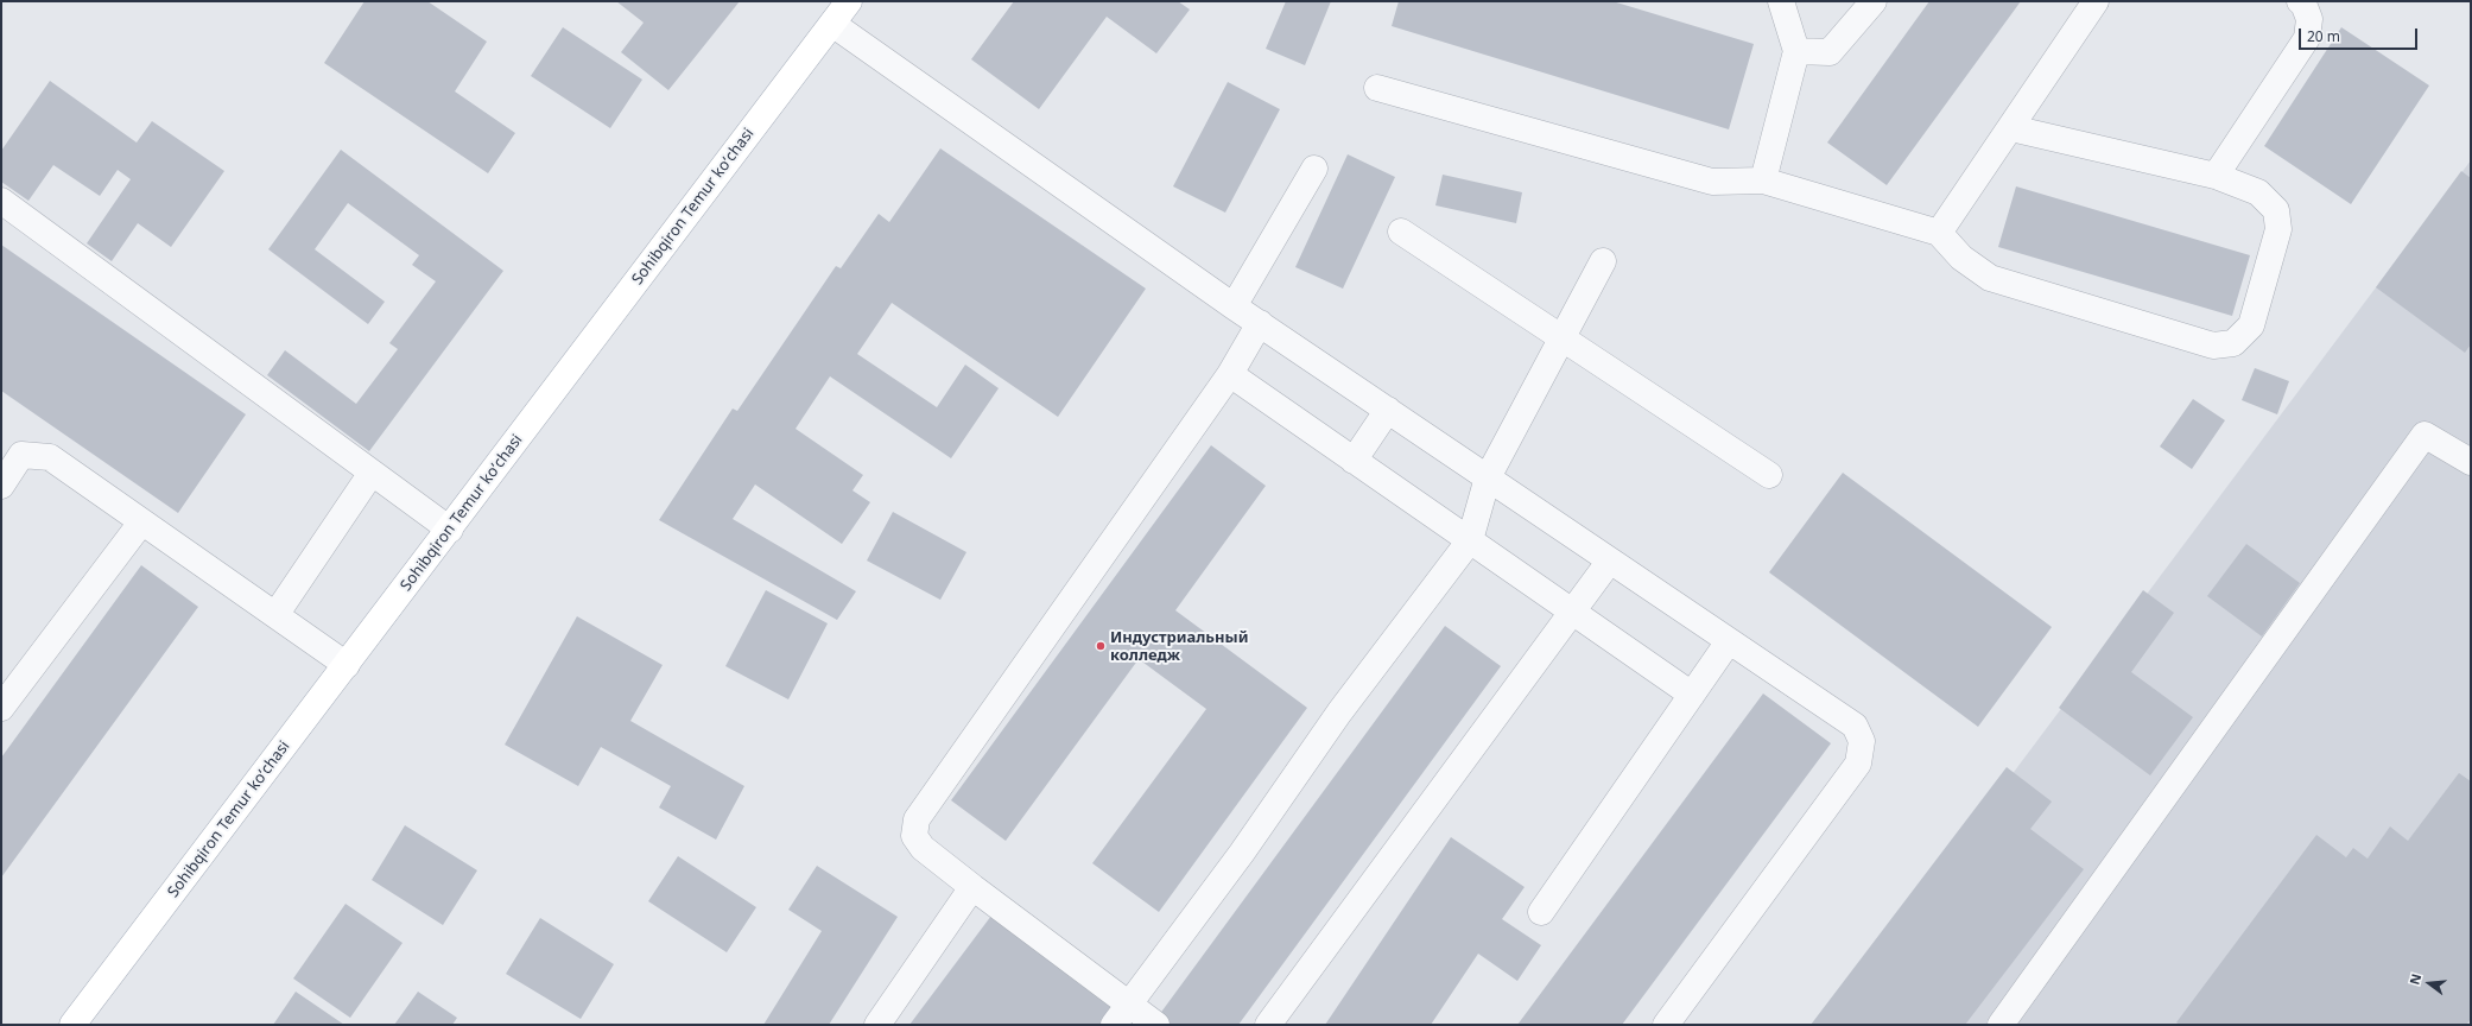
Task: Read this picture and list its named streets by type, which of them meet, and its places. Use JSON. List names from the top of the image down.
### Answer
{
  "streets": {
    "main road": ["Sohibqiron Temur koʻchasi"]
  },
  "places": ["Индустриальный колледж"],
  "scale_bar": "20 m",
  "north": "left"
}
